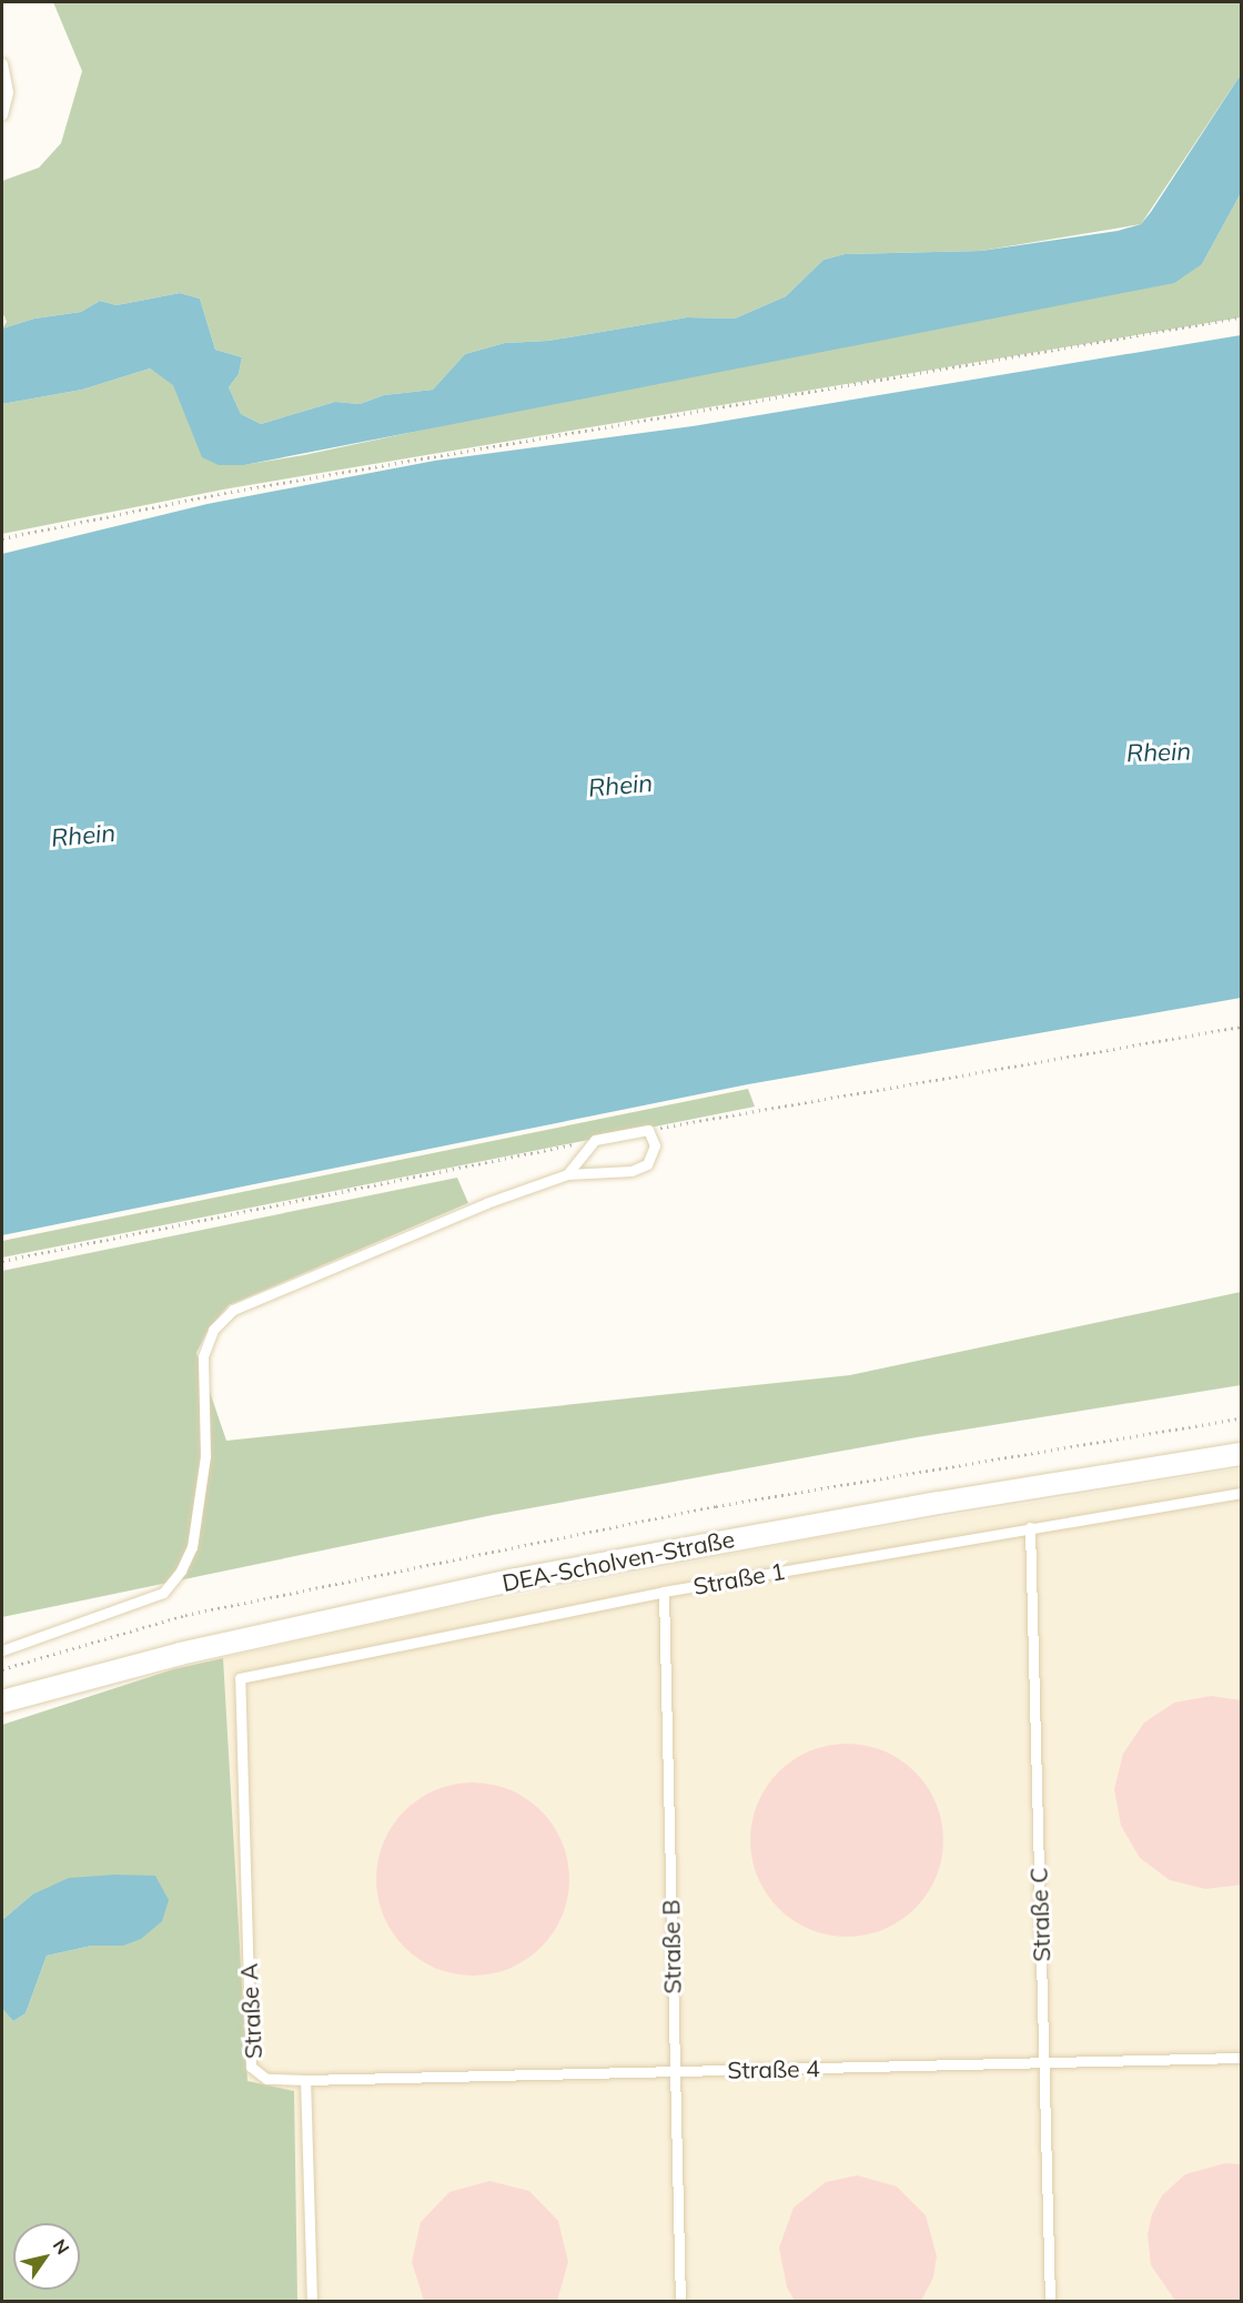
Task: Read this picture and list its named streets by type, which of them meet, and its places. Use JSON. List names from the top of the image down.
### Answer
{
  "streets": {
    "street": ["DEA-Scholven-Straße"],
    "lane": [
      "Straße 1",
      "Straße C",
      "Straße B",
      "Straße A",
      "Straße 4"
    ]
  },
  "crossings": [
    ["Straße 1", "Straße C"],
    ["Straße 1", "Straße B"],
    ["Straße 1", "Straße A"],
    ["Straße C", "Straße 4"],
    ["Straße B", "Straße 4"],
    ["Straße A", "Straße 4"]
  ],
  "water": ["Rhein"],
  "north": "top right"
}
